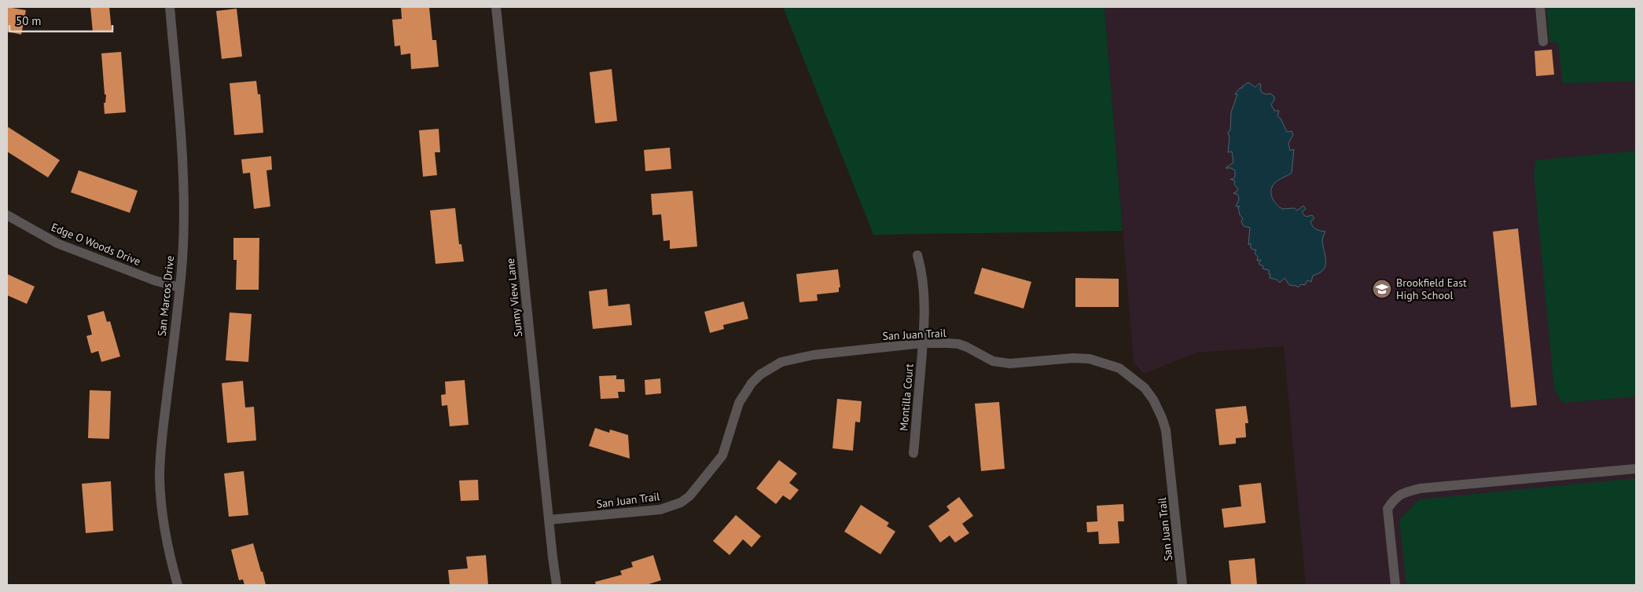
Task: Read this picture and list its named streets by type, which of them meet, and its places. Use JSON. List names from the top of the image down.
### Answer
{
  "streets": {
    "street": [
      "Edge O Woods Drive",
      "San Marcos Drive",
      "Sunny View Lane",
      "San Juan Trail",
      "Montilla Court"
    ]
  },
  "crossings": [
    ["Edge O Woods Drive", "San Marcos Drive"],
    ["Sunny View Lane", "San Juan Trail"],
    ["San Juan Trail", "Montilla Court"]
  ],
  "places": {
    "school or university": ["Brookfield East High School"]
  },
  "scale_bar": "50 m"
}
